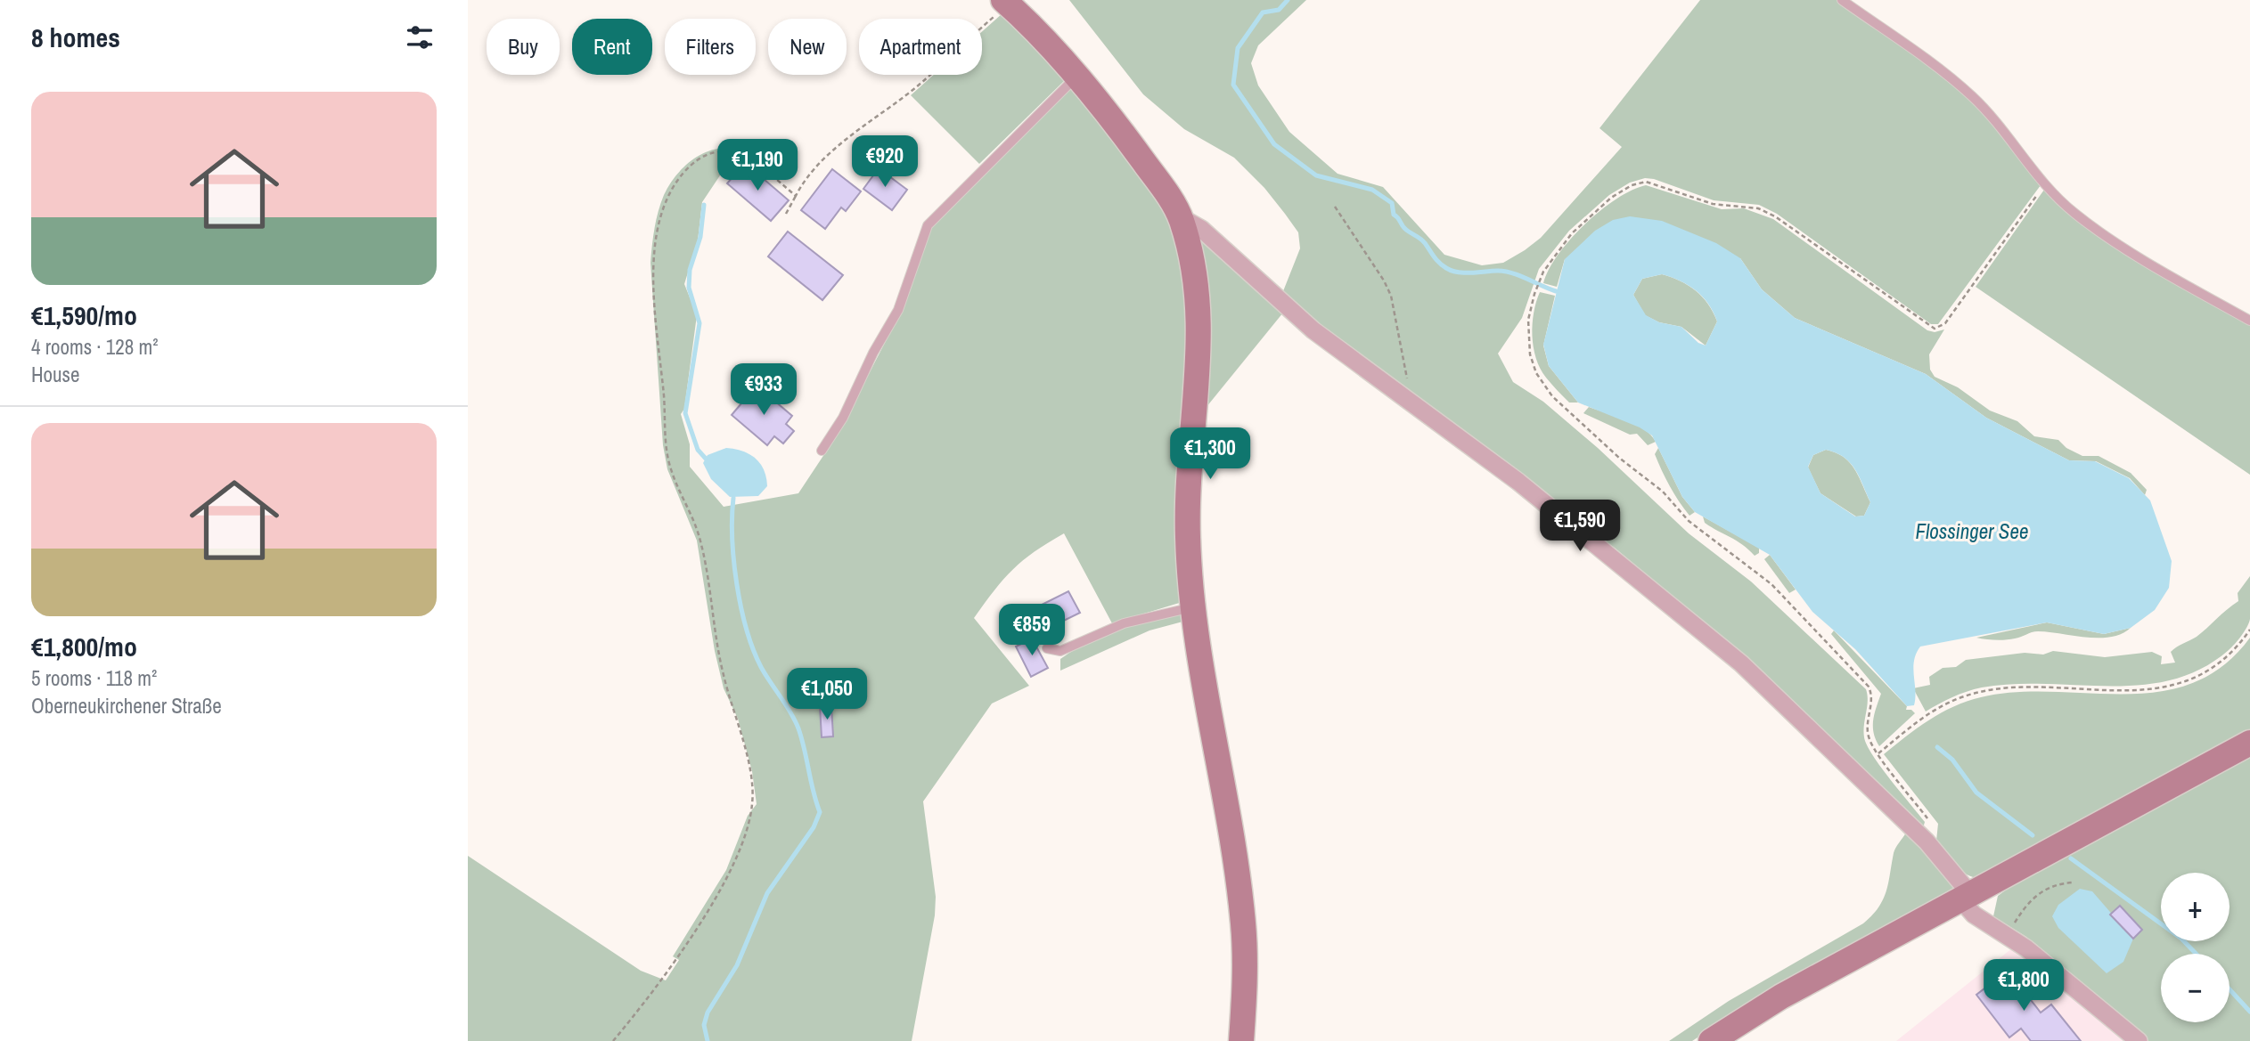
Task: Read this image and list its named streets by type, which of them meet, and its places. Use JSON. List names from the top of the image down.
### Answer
{
  "water": ["Flossinger See"],
  "page": {
    "heading": "8 homes",
    "chip": [
      "Buy",
      "Rent",
      "Filters",
      "New",
      "Apartment"
    ],
    "list": [
      {
        "name": "€1,590/mo",
        "note": "4 rooms · 128 m² · House"
      },
      {
        "name": "€1,800/mo",
        "note": "5 rooms · 118 m² · Oberneukirchener Straße"
      }
    ],
    "price": [
      "€920",
      "€1,190",
      "€933",
      "€1,300",
      "€1,590",
      "€859",
      "€1,050",
      "€1,800"
    ],
    "map_buttons": ["+", "−"]
  }
}
